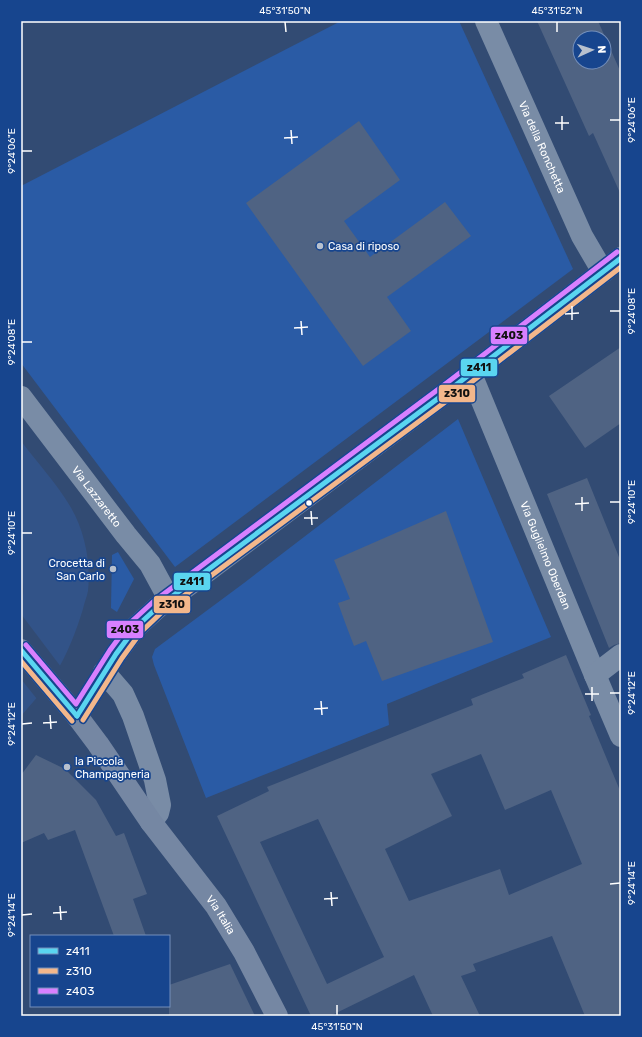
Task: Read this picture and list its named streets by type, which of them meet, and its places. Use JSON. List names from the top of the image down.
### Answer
{
  "streets": {
    "street": [
      "Via della Ronchetta",
      "Via Lazzaretto",
      "Via Guglielmo Oberdan",
      "Via Italia"
    ]
  },
  "places": ["Casa di riposo", "Crocetta di San Carlo", "la Piccola Champagneria"],
  "lines": ["transit line z403", "transit line z411", "transit line z310"],
  "legend": ["z411", "z310", "z403"],
  "north": "right",
  "coordinates": [
    "45°31'50\"N",
    "45°31'52\"N",
    "9°24'06\"E",
    "9°24'08\"E",
    "9°24'10\"E",
    "9°24'12\"E",
    "9°24'14\"E"
  ]
}
